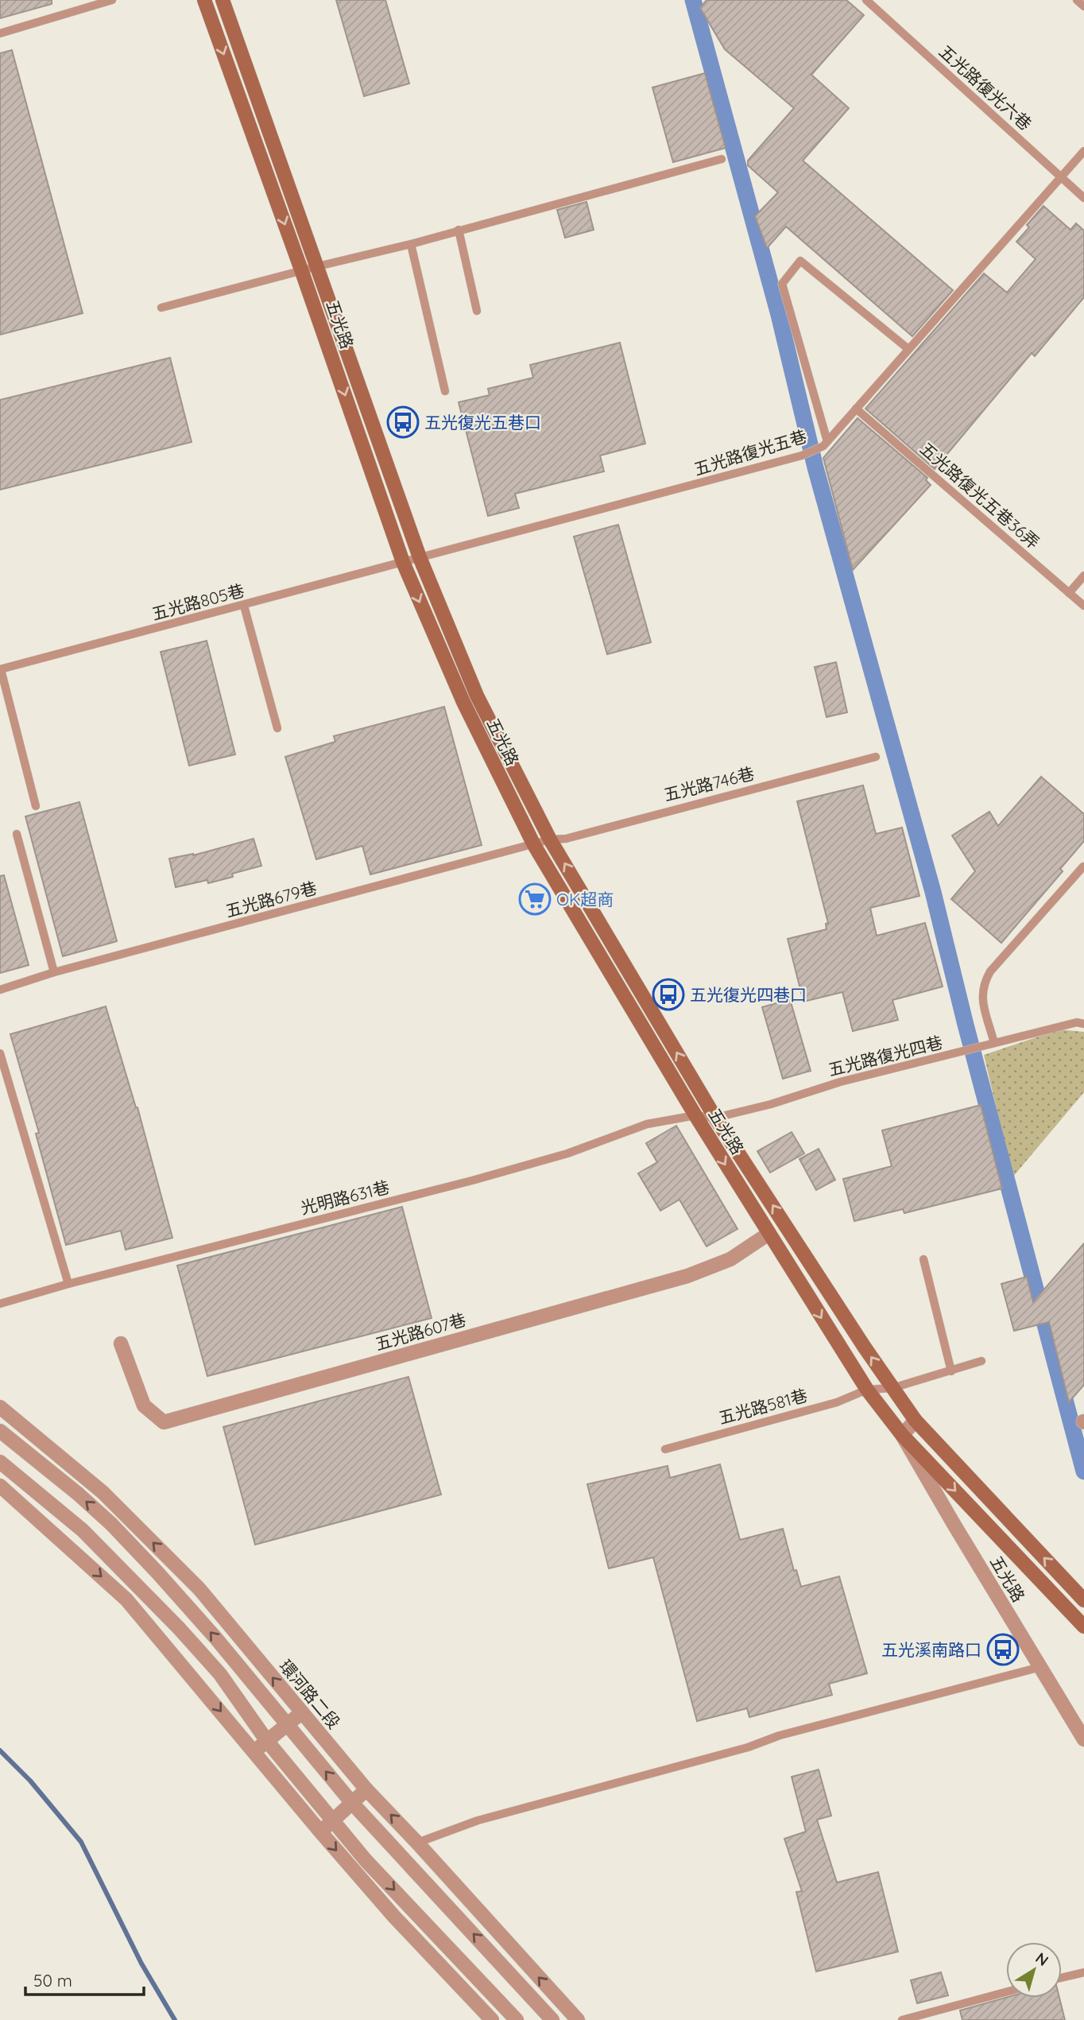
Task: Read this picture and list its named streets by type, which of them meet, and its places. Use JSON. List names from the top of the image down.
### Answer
{
  "streets": {
    "main road": ["五光路"],
    "street": ["五光路607巷", "環河路二段"],
    "lane": [
      "五光路復光六巷",
      "五光路復光五巷",
      "五光路復光五巷36弄",
      "五光路805巷",
      "五光路746巷",
      "五光路679巷",
      "五光路復光四巷",
      "光明路631巷",
      "五光路581巷"
    ]
  },
  "crossings": [
    ["五光路復光六巷", "五光路復光五巷"],
    ["五光路", "五光路復光五巷"],
    ["五光路", "五光路805巷"],
    ["五光路", "五光路746巷"],
    ["五光路", "五光路679巷"],
    ["五光路", "五光路復光四巷"],
    ["五光路", "光明路631巷"],
    ["五光路", "五光路607巷"],
    ["五光路", "五光路581巷"],
    ["五光路復光五巷", "五光路復光五巷36弄"],
    ["五光路復光五巷", "五光路805巷"],
    ["五光路746巷", "五光路679巷"],
    ["五光路復光四巷", "光明路631巷"]
  ],
  "places": {
    "bus stop": ["五光復光五巷口", "五光復光四巷口", "五光溪南路口"],
    "supermarket": ["OK超商"]
  },
  "scale_bar": "50 m",
  "north": "top right"
}
